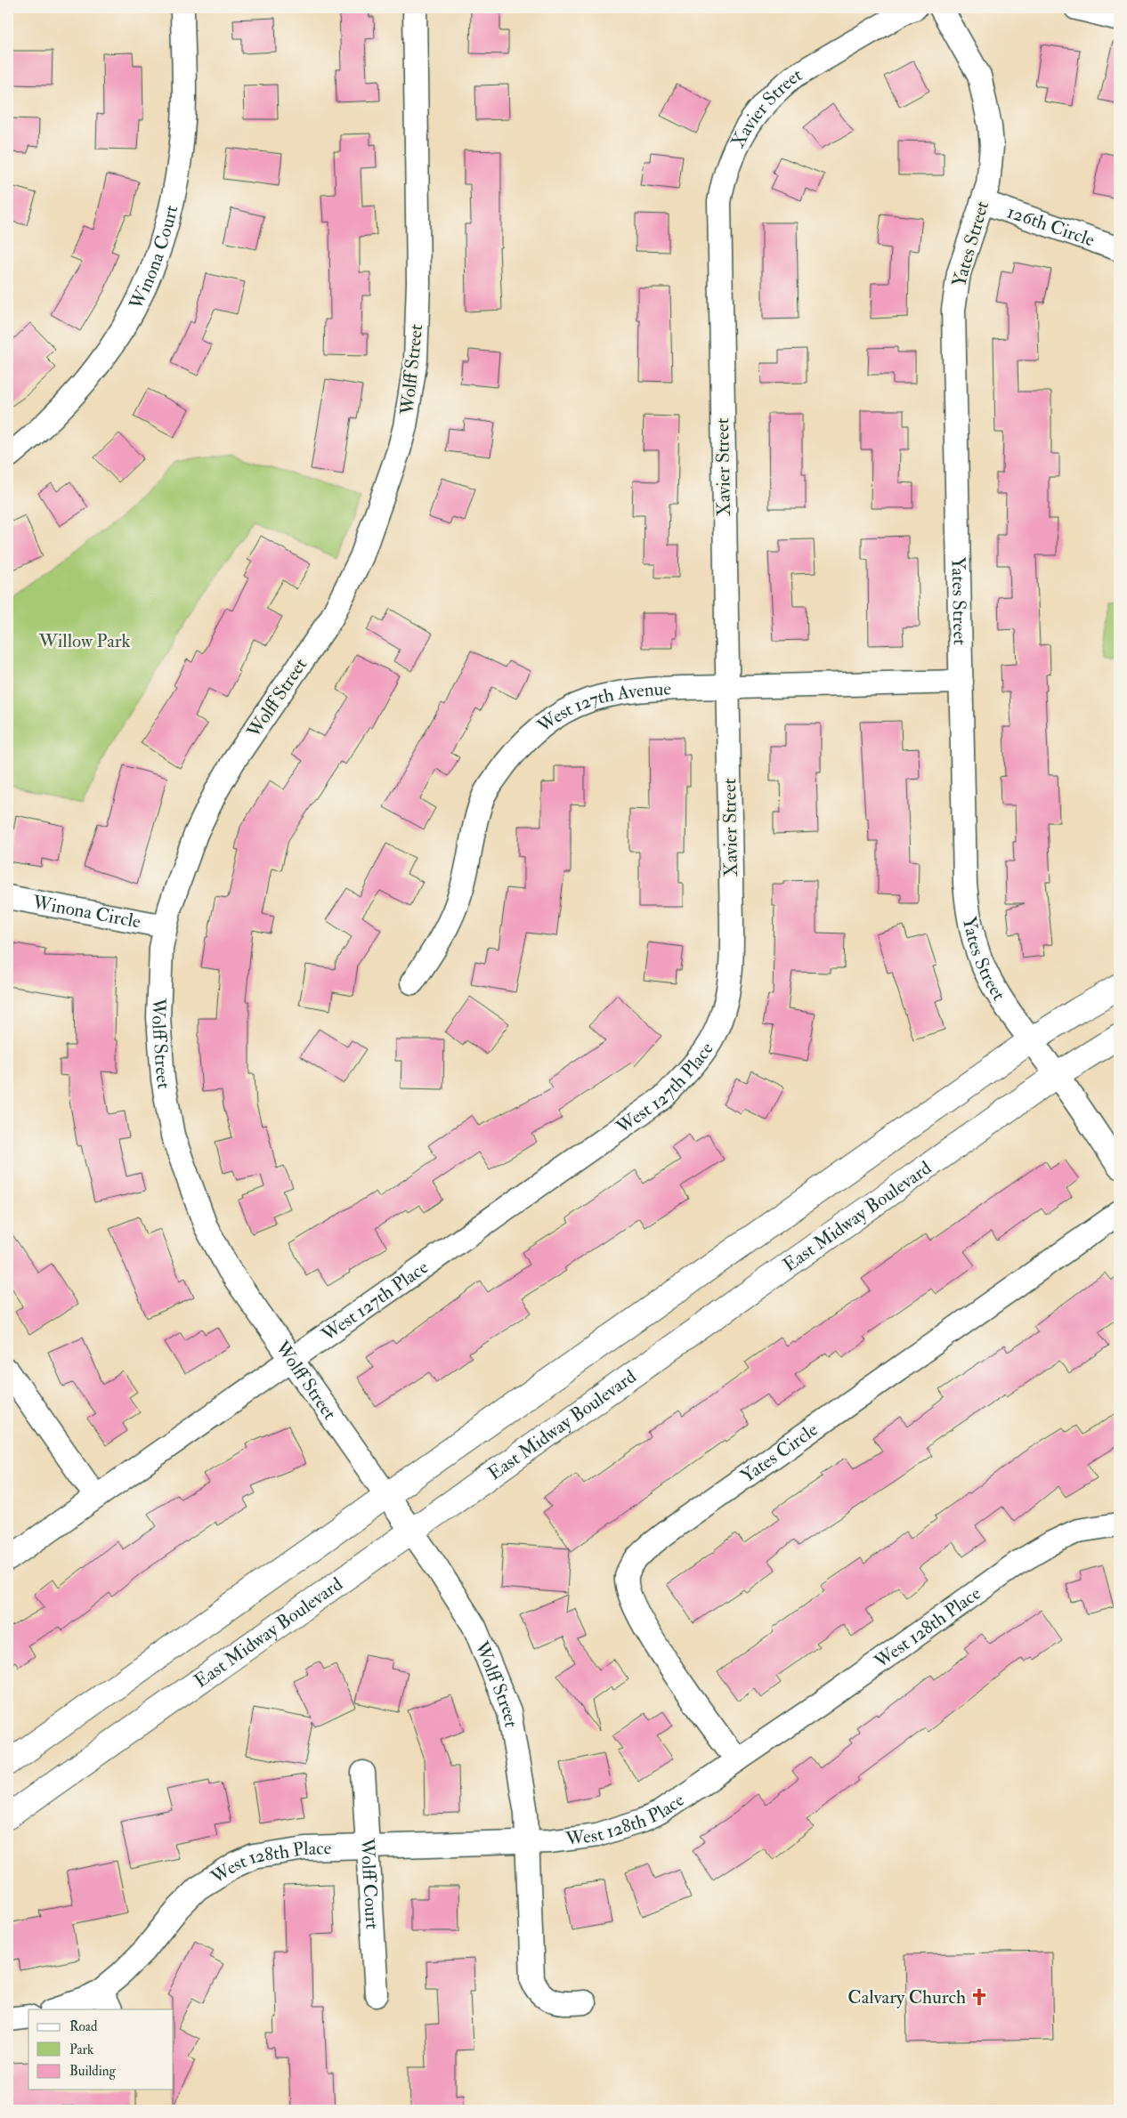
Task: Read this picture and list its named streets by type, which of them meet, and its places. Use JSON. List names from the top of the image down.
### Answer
{
  "streets": {
    "main road": ["East Midway Boulevard"],
    "street": [
      "Xavier Street",
      "126th Circle",
      "Yates Street",
      "Winona Court",
      "Wolff Street",
      "West 127th Avenue",
      "Winona Circle",
      "West 127th Place",
      "Yates Circle",
      "West 128th Place",
      "Wolff Court"
    ]
  },
  "crossings": [
    ["Xavier Street", "West 127th Avenue"],
    ["Xavier Street", "West 127th Place"],
    ["126th Circle", "Yates Street"],
    ["Yates Street", "West 127th Avenue"],
    ["Yates Street", "East Midway Boulevard"],
    ["Wolff Street", "Winona Circle"],
    ["Wolff Street", "West 127th Place"],
    ["Wolff Street", "East Midway Boulevard"],
    ["Wolff Street", "West 128th Place"],
    ["Yates Circle", "West 128th Place"],
    ["West 128th Place", "Wolff Court"]
  ],
  "parks": ["Willow Park"],
  "places": {
    "church": ["Calvary Church"]
  },
  "legend": ["Road", "Park", "Building"]
}
